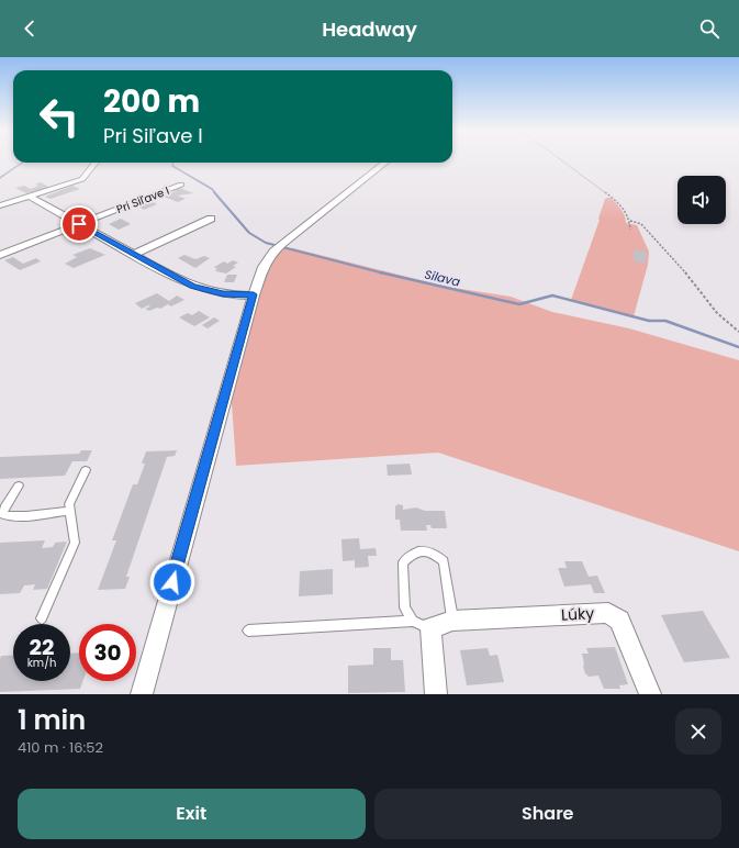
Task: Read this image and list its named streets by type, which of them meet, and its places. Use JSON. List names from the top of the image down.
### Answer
{
  "streets": {
    "street": ["Pri Siľave I", "Lúky"]
  },
  "water": ["Silava"],
  "page": {
    "header": "Headway",
    "turn": ["200 m", "Pri Siľave I"],
    "speed": "22 km/h",
    "limit": "30",
    "heading": ["1 min", "410 m · 16:52"],
    "buttons": ["Exit", "Share"]
  }
}
